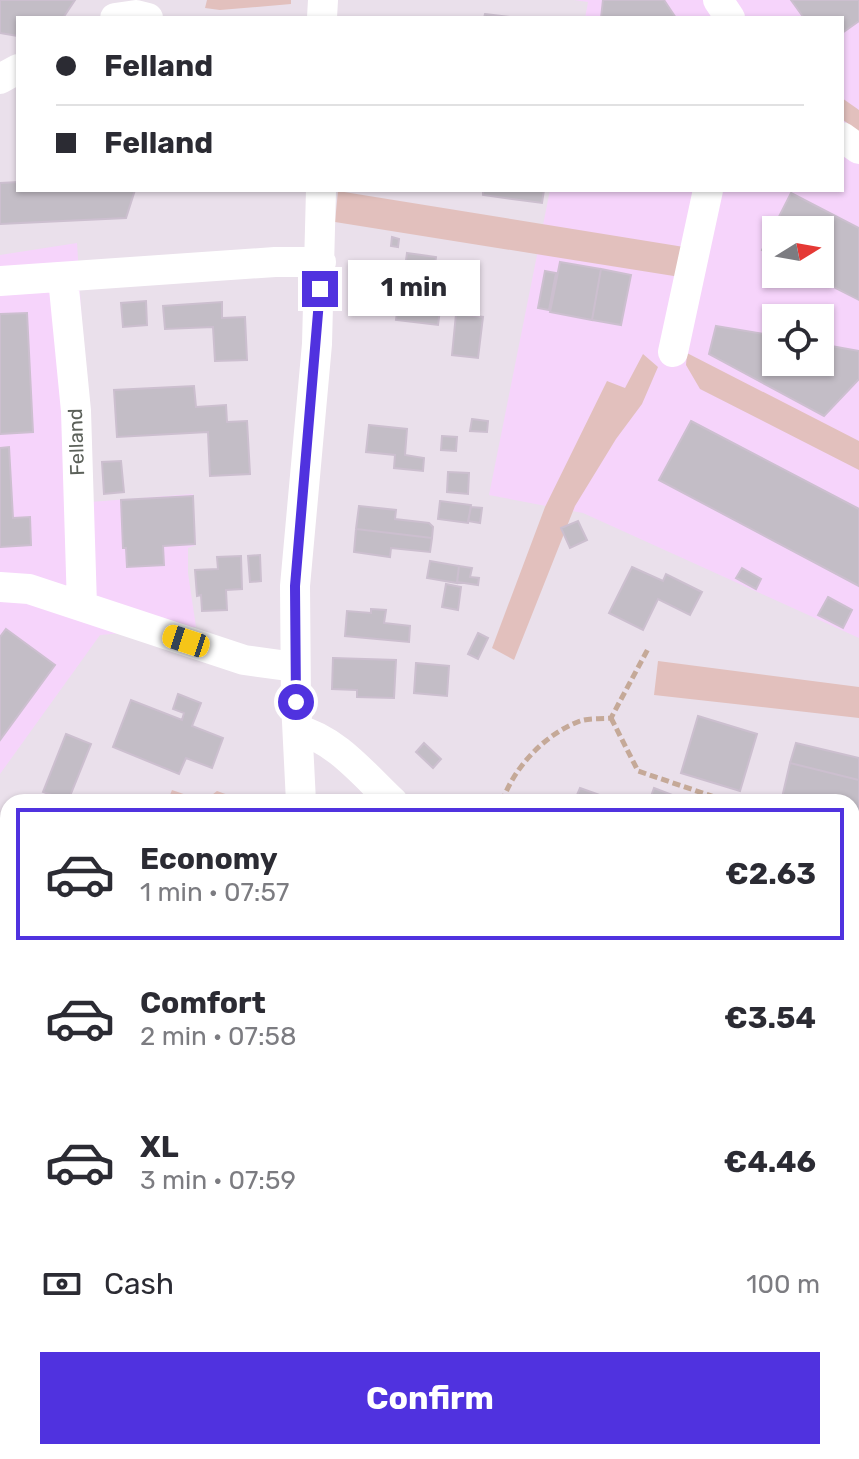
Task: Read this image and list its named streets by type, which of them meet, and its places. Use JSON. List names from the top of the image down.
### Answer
{
  "streets": {
    "street": ["Felland"]
  },
  "north": "right",
  "page": {
    "banner": ["Felland", "Felland"],
    "bubble": "1 min",
    "list": [
      {
        "name": "Economy",
        "note": "1 min · 07:57",
        "value": "€2.63"
      },
      {
        "name": "Comfort",
        "note": "2 min · 07:58",
        "value": "€3.54"
      },
      {
        "name": "XL",
        "note": "3 min · 07:59",
        "value": "€4.46"
      }
    ],
    "pay": ["Cash", "100 m"],
    "buttons": "Confirm"
  }
}
